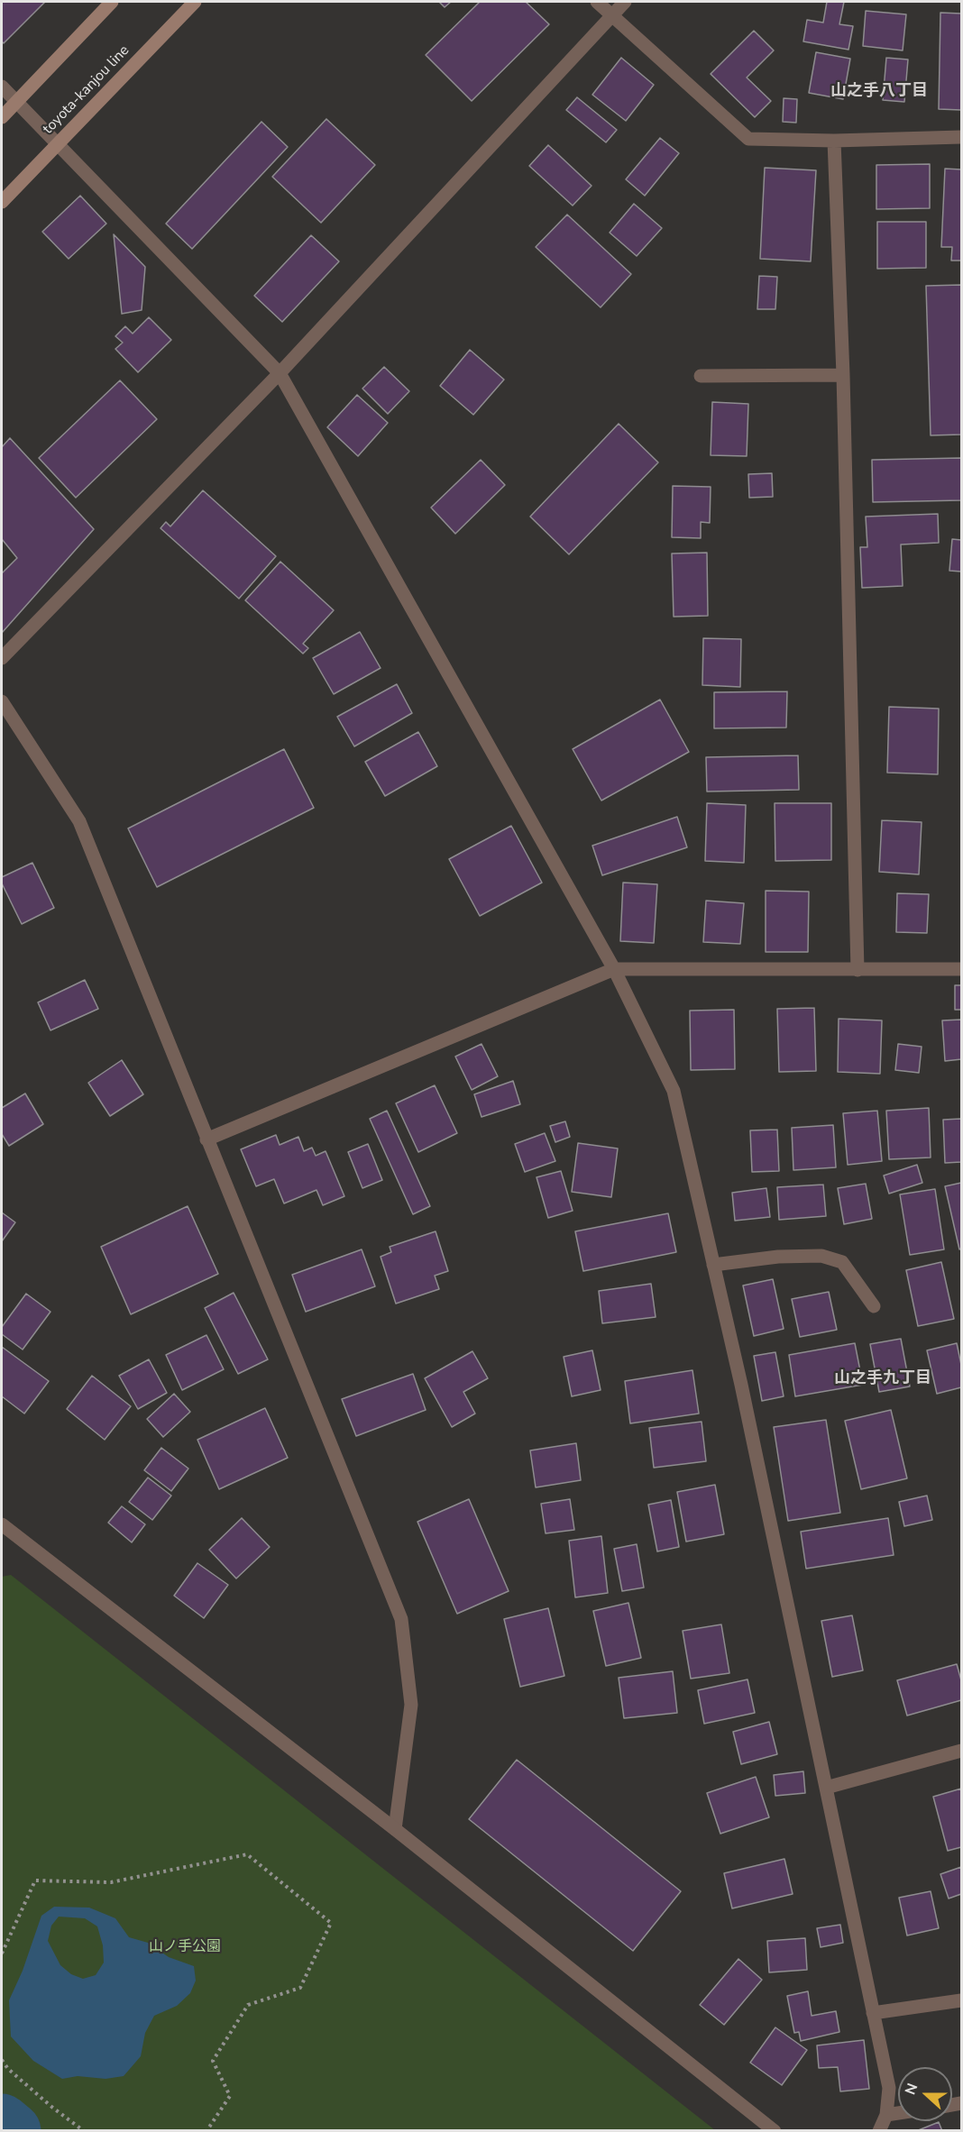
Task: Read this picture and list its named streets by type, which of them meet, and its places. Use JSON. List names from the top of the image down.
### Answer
{
  "streets": {
    "main road": ["toyota-kanjou line"]
  },
  "districts": ["山之手八丁目", "山之手九丁目"],
  "parks": ["山ノ手公園"],
  "north": "left"
}
